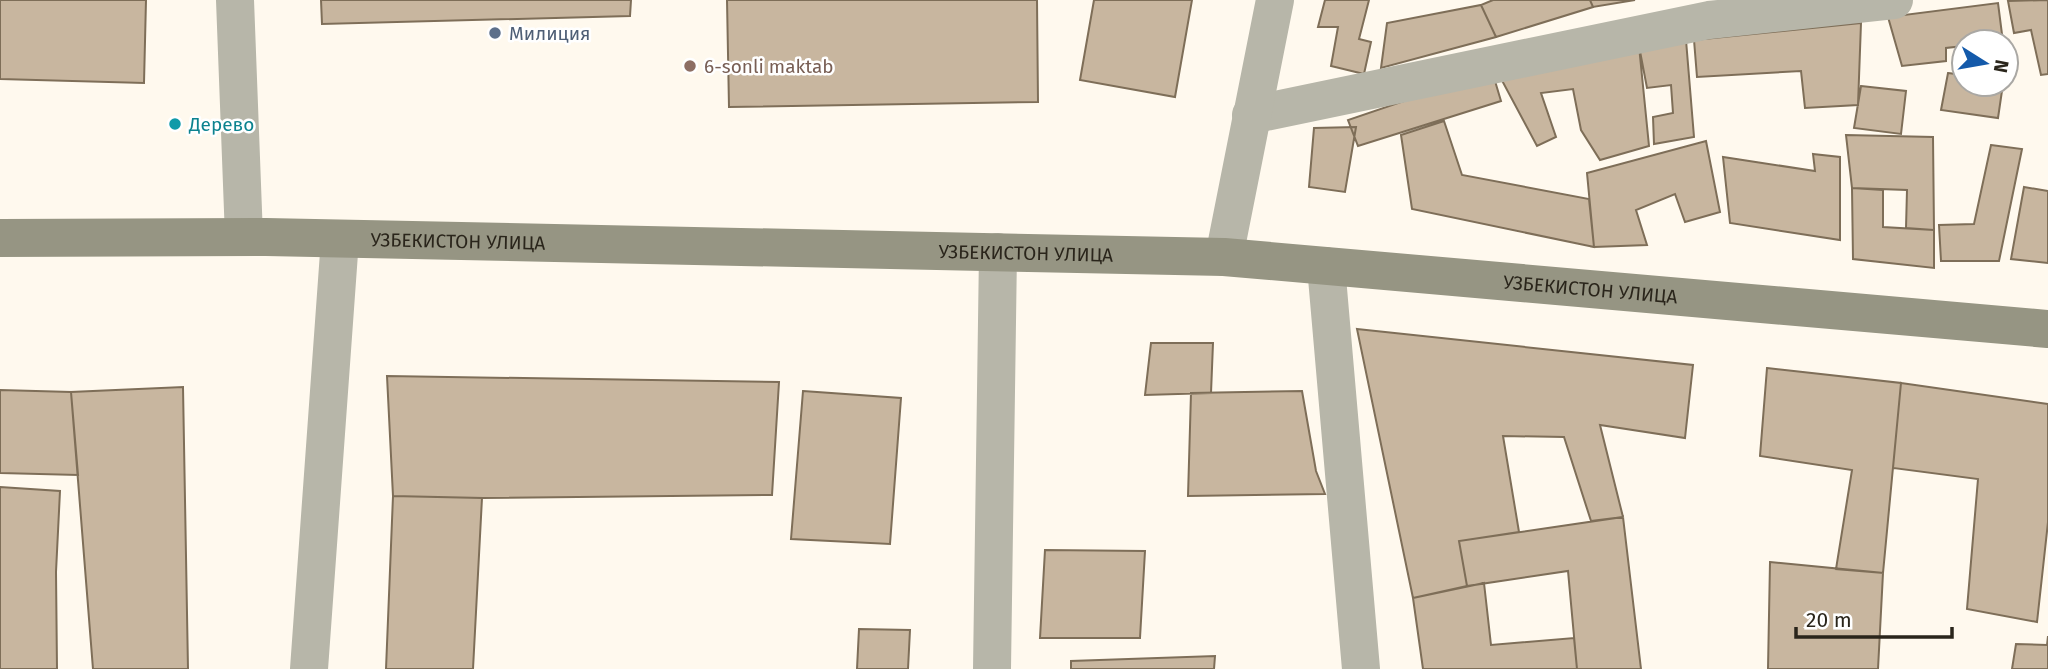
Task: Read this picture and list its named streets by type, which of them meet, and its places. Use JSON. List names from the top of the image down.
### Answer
{
  "streets": {
    "main road": ["УЗБЕКИСТОН УЛИЦА"]
  },
  "places": ["Милиция", "6-sonli maktab", "Дерево"],
  "scale_bar": "20 m",
  "north": "right"
}
